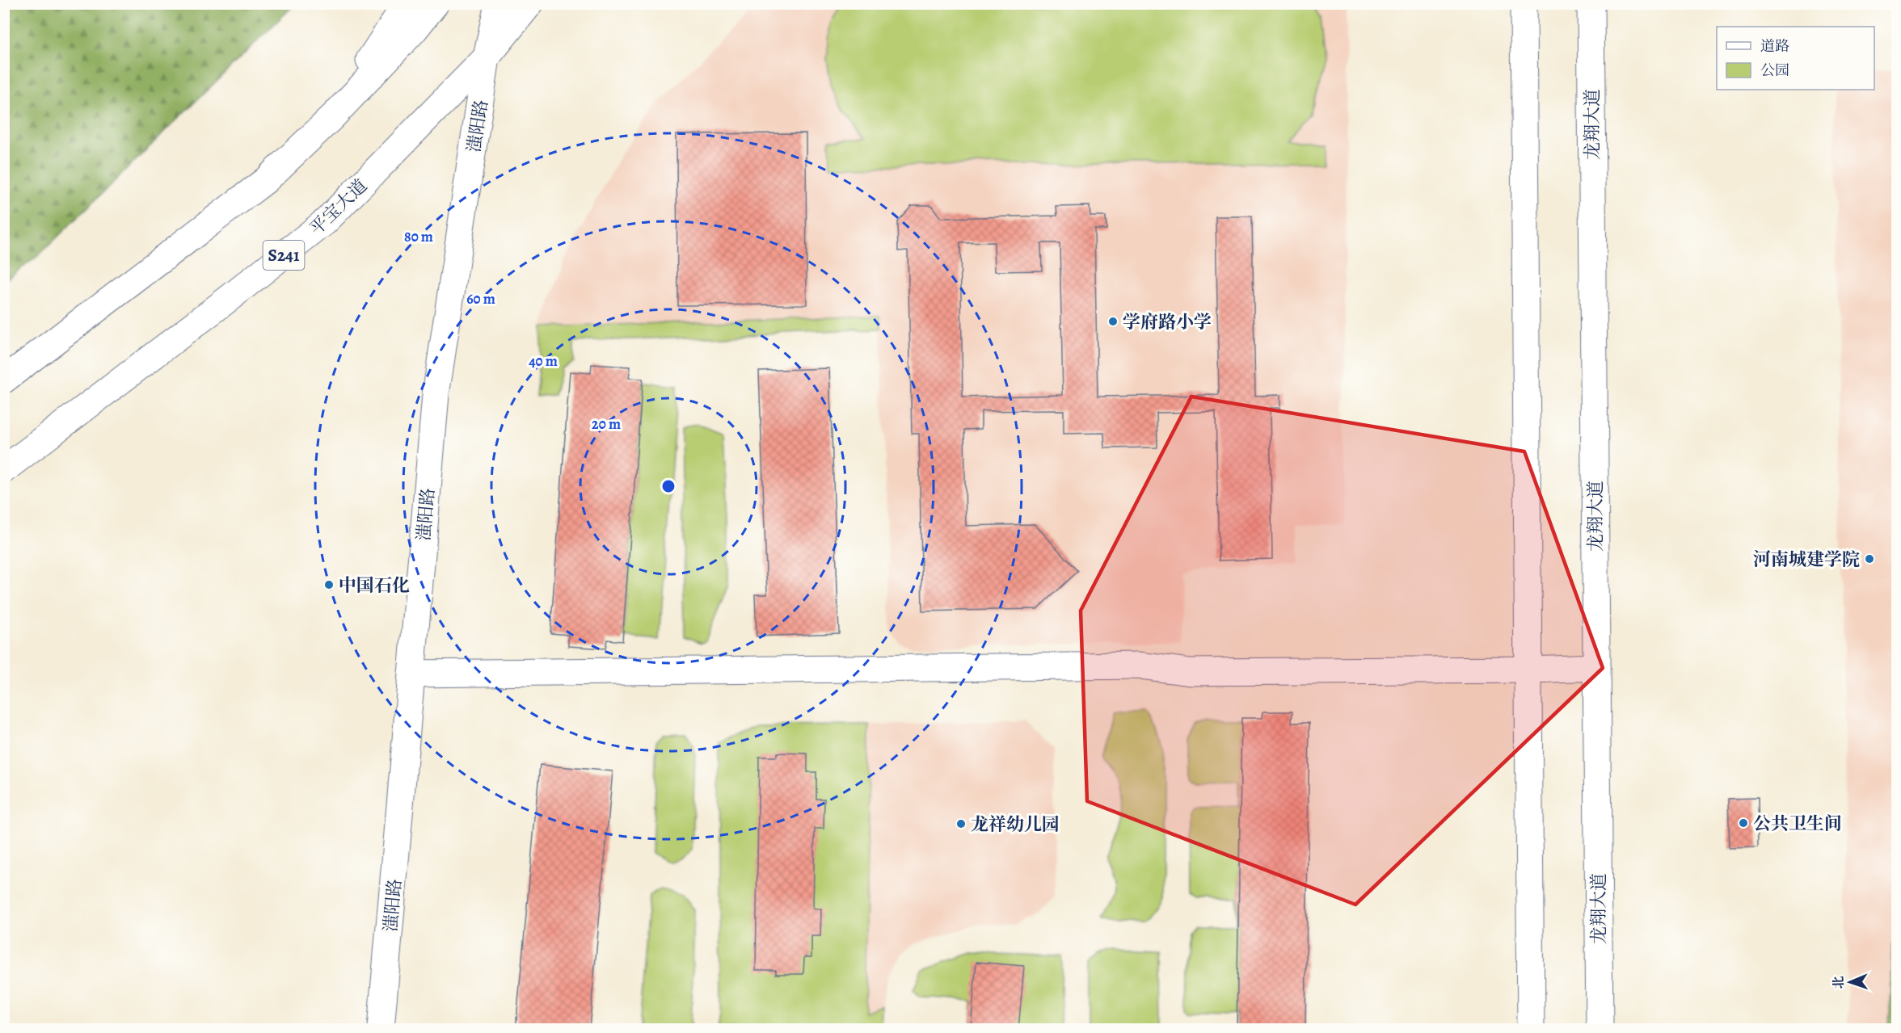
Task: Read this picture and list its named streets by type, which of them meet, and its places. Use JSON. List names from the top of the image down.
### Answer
{
  "streets": {
    "main road": [
      "龙翔大道",
      "滍阳路",
      "平宝大道",
      "S241"
    ]
  },
  "crossings": [
    ["滍阳路", "平宝大道"]
  ],
  "places": [
    "学府路小学",
    "河南城建学院",
    "中国石化",
    "公共卫生间",
    "龙祥幼儿园"
  ],
  "legend": ["道路", "公园"],
  "north": "left",
  "rings": [
    "80 m",
    "60 m",
    "40 m",
    "20 m"
  ]
}
